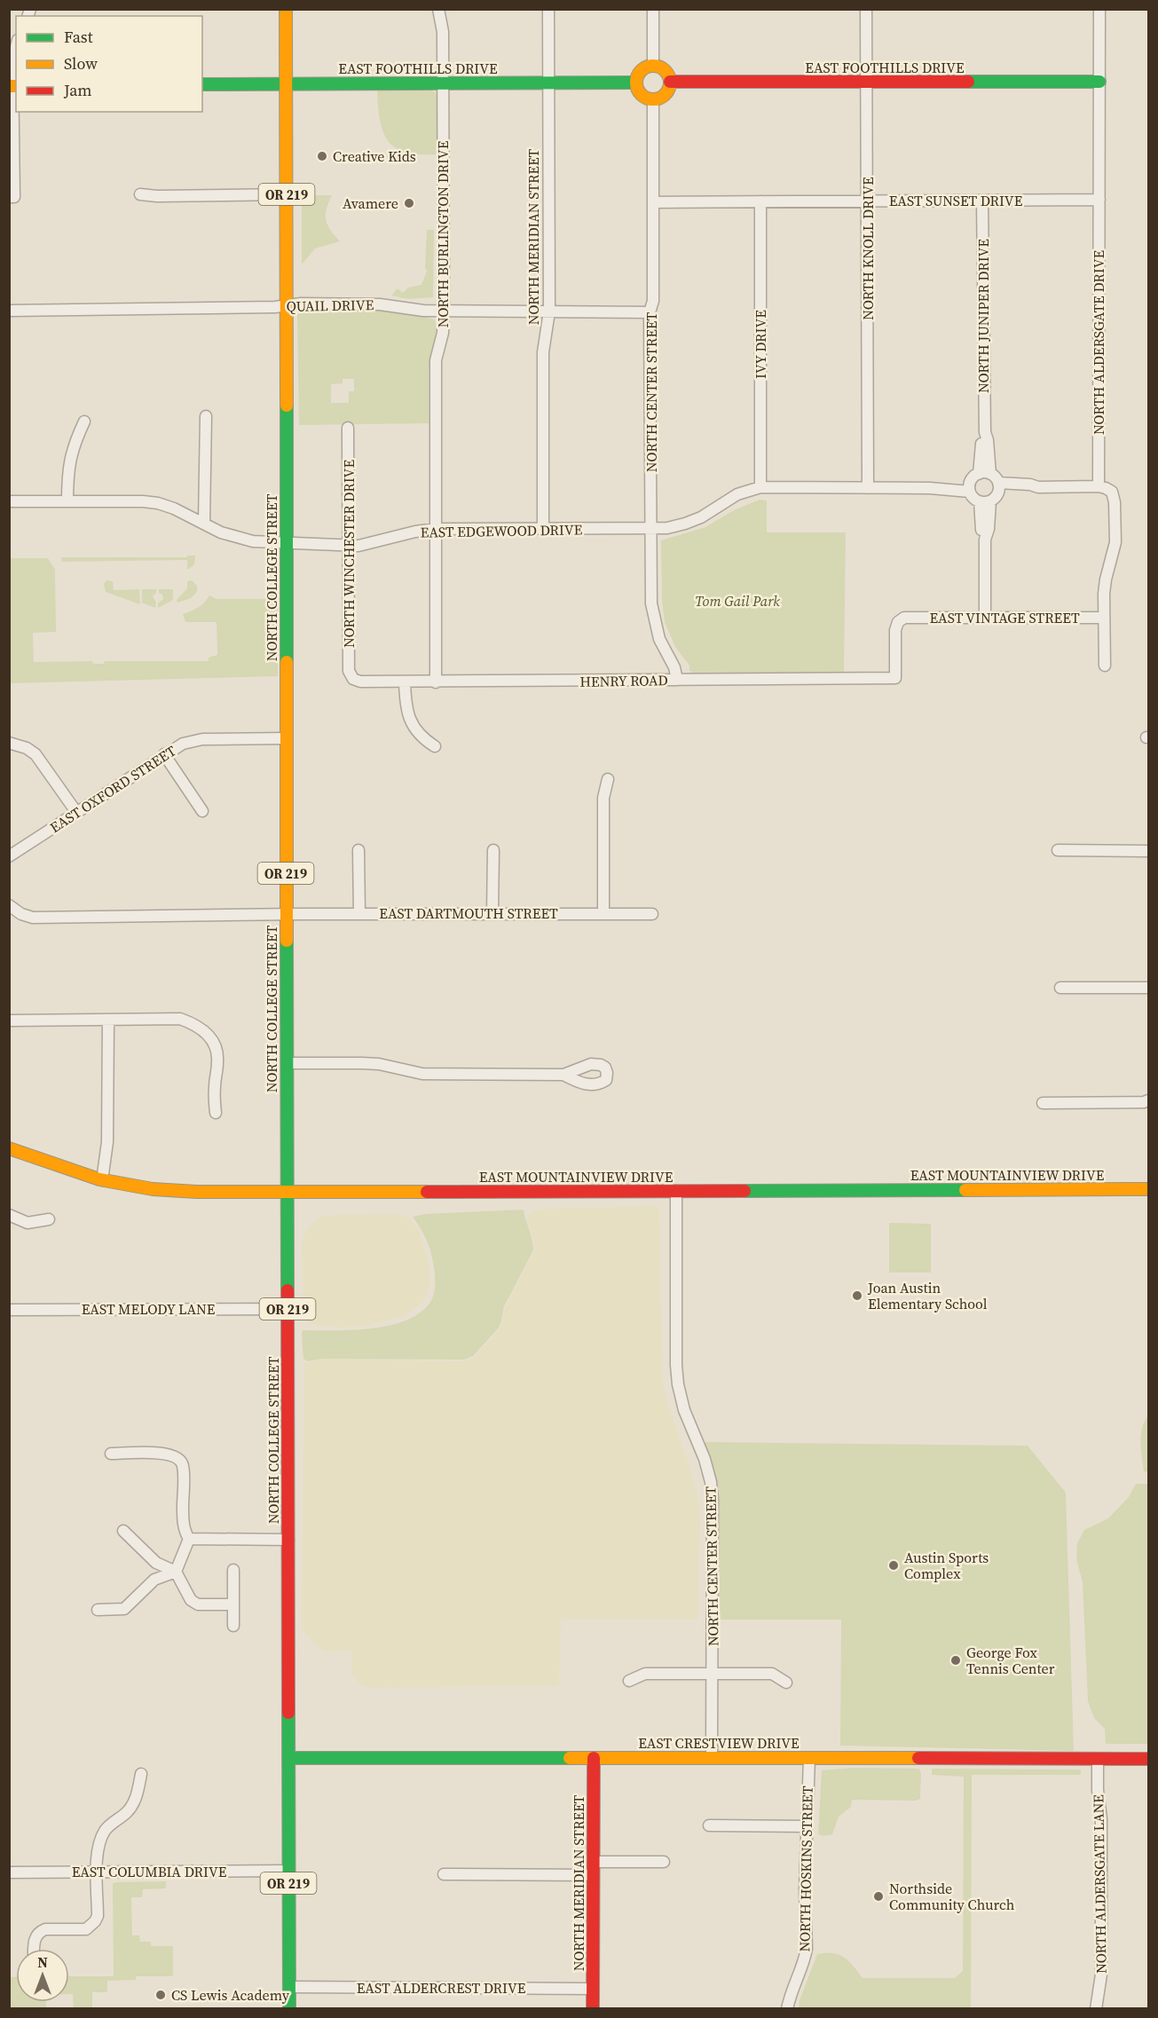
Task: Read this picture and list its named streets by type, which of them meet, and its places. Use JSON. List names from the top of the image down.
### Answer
{
  "streets": {
    "main road": [
      "EAST FOOTHILLS DRIVE",
      "OR 219",
      "NORTH MERIDIAN STREET",
      "NORTH COLLEGE STREET",
      "EAST MOUNTAINVIEW DRIVE",
      "EAST CRESTVIEW DRIVE"
    ],
    "street": [
      "EAST SUNSET DRIVE",
      "NORTH BURLINGTON DRIVE",
      "NORTH KNOLL DRIVE",
      "QUAIL DRIVE",
      "NORTH JUNIPER DRIVE",
      "NORTH ALDERSGATE DRIVE",
      "IVY DRIVE",
      "NORTH CENTER STREET",
      "EAST EDGEWOOD DRIVE",
      "NORTH WINCHESTER DRIVE",
      "EAST VINTAGE STREET",
      "HENRY ROAD",
      "EAST OXFORD STREET",
      "EAST DARTMOUTH STREET",
      "EAST MELODY LANE",
      "NORTH HOSKINS STREET",
      "EAST COLUMBIA DRIVE",
      "NORTH ALDERSGATE LANE",
      "EAST ALDERCREST DRIVE"
    ]
  },
  "crossings": [
    ["EAST FOOTHILLS DRIVE", "NORTH BURLINGTON DRIVE"],
    ["EAST FOOTHILLS DRIVE", "NORTH MERIDIAN STREET"],
    ["EAST FOOTHILLS DRIVE", "NORTH KNOLL DRIVE"],
    ["EAST FOOTHILLS DRIVE", "NORTH ALDERSGATE DRIVE"],
    ["EAST FOOTHILLS DRIVE", "NORTH CENTER STREET"],
    ["EAST FOOTHILLS DRIVE", "NORTH COLLEGE STREET"],
    ["EAST SUNSET DRIVE", "NORTH KNOLL DRIVE"],
    ["EAST SUNSET DRIVE", "NORTH JUNIPER DRIVE"],
    ["EAST SUNSET DRIVE", "NORTH ALDERSGATE DRIVE"],
    ["EAST SUNSET DRIVE", "IVY DRIVE"],
    ["EAST SUNSET DRIVE", "NORTH CENTER STREET"],
    ["NORTH BURLINGTON DRIVE", "QUAIL DRIVE"],
    ["NORTH BURLINGTON DRIVE", "EAST EDGEWOOD DRIVE"],
    ["NORTH BURLINGTON DRIVE", "HENRY ROAD"],
    ["NORTH MERIDIAN STREET", "QUAIL DRIVE"],
    ["NORTH MERIDIAN STREET", "EAST EDGEWOOD DRIVE"],
    ["NORTH MERIDIAN STREET", "EAST CRESTVIEW DRIVE"],
    ["NORTH MERIDIAN STREET", "EAST ALDERCREST DRIVE"],
    ["NORTH KNOLL DRIVE", "EAST EDGEWOOD DRIVE"],
    ["QUAIL DRIVE", "NORTH CENTER STREET"],
    ["QUAIL DRIVE", "NORTH COLLEGE STREET"],
    ["IVY DRIVE", "EAST EDGEWOOD DRIVE"],
    ["NORTH CENTER STREET", "EAST EDGEWOOD DRIVE"],
    ["NORTH CENTER STREET", "HENRY ROAD"],
    ["NORTH CENTER STREET", "EAST MOUNTAINVIEW DRIVE"],
    ["NORTH CENTER STREET", "EAST CRESTVIEW DRIVE"],
    ["EAST EDGEWOOD DRIVE", "NORTH WINCHESTER DRIVE"],
    ["EAST EDGEWOOD DRIVE", "NORTH COLLEGE STREET"],
    ["NORTH WINCHESTER DRIVE", "HENRY ROAD"],
    ["NORTH COLLEGE STREET", "EAST OXFORD STREET"],
    ["NORTH COLLEGE STREET", "EAST DARTMOUTH STREET"],
    ["NORTH COLLEGE STREET", "EAST MOUNTAINVIEW DRIVE"],
    ["NORTH COLLEGE STREET", "EAST MELODY LANE"],
    ["NORTH COLLEGE STREET", "EAST CRESTVIEW DRIVE"],
    ["NORTH COLLEGE STREET", "EAST COLUMBIA DRIVE"],
    ["NORTH COLLEGE STREET", "EAST ALDERCREST DRIVE"],
    ["EAST VINTAGE STREET", "HENRY ROAD"],
    ["EAST CRESTVIEW DRIVE", "NORTH HOSKINS STREET"],
    ["EAST CRESTVIEW DRIVE", "NORTH ALDERSGATE LANE"]
  ],
  "parks": ["Tom Gail Park"],
  "places": [
    "Creative Kids",
    "Avamere",
    "Joan Austin Elementary School",
    "Austin Sports Complex",
    "George Fox Tennis Center",
    "Northside Community Church",
    "CS Lewis Academy"
  ],
  "legend": ["Fast", "Slow", "Jam"],
  "north": "top"
}
